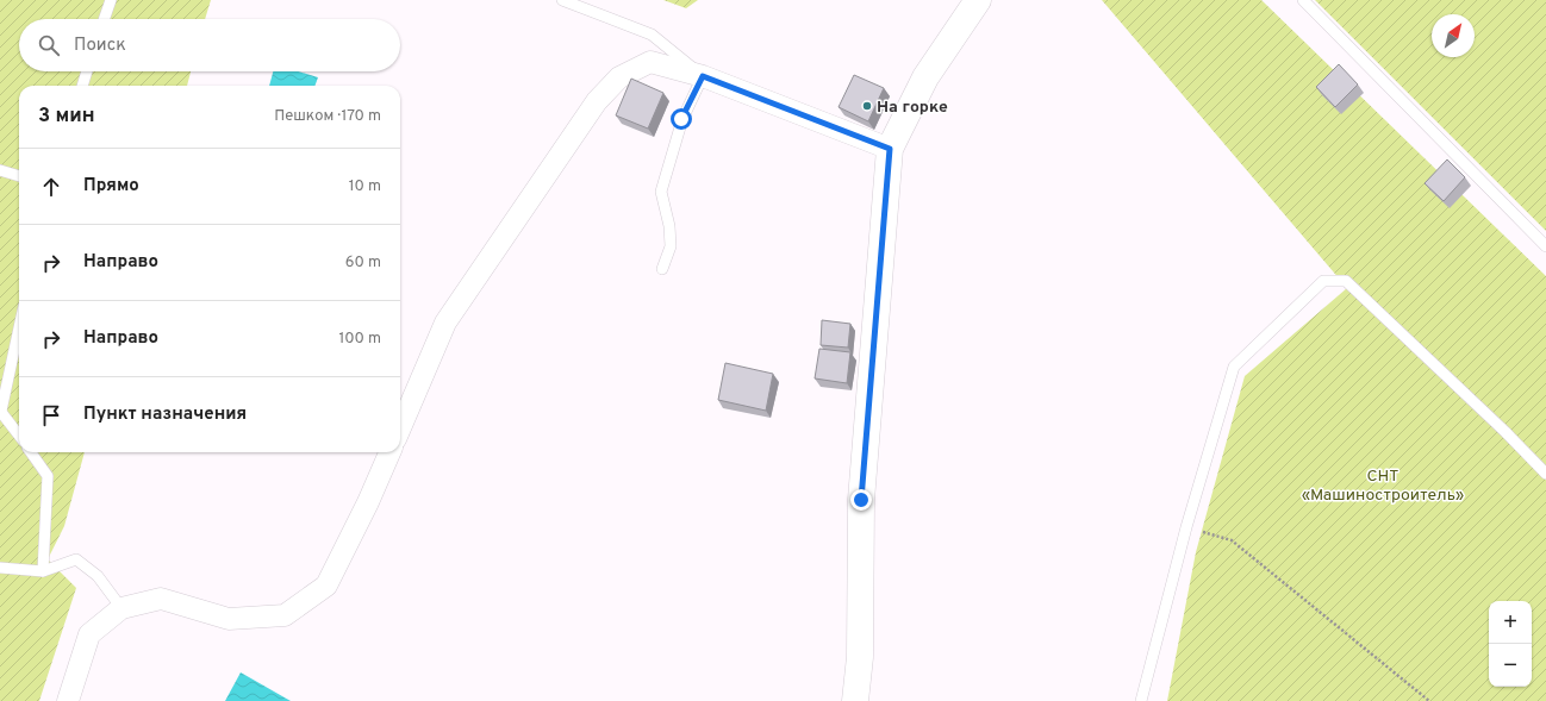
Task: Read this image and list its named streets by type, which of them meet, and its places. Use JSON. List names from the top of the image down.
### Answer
{
  "parks": ["СНТ «Машиностроитель»"],
  "places": ["На горке"],
  "north": "top right",
  "page": {
    "search": "Поиск",
    "heading": ["3 мин", "Пешком · 170 m"],
    "list": [
      ["Прямо", "10 m"],
      ["Направо", "60 m"],
      ["Направо", "100 m"],
      "Пункт назначения"
    ],
    "map_buttons": ["+", "−"]
  }
}
